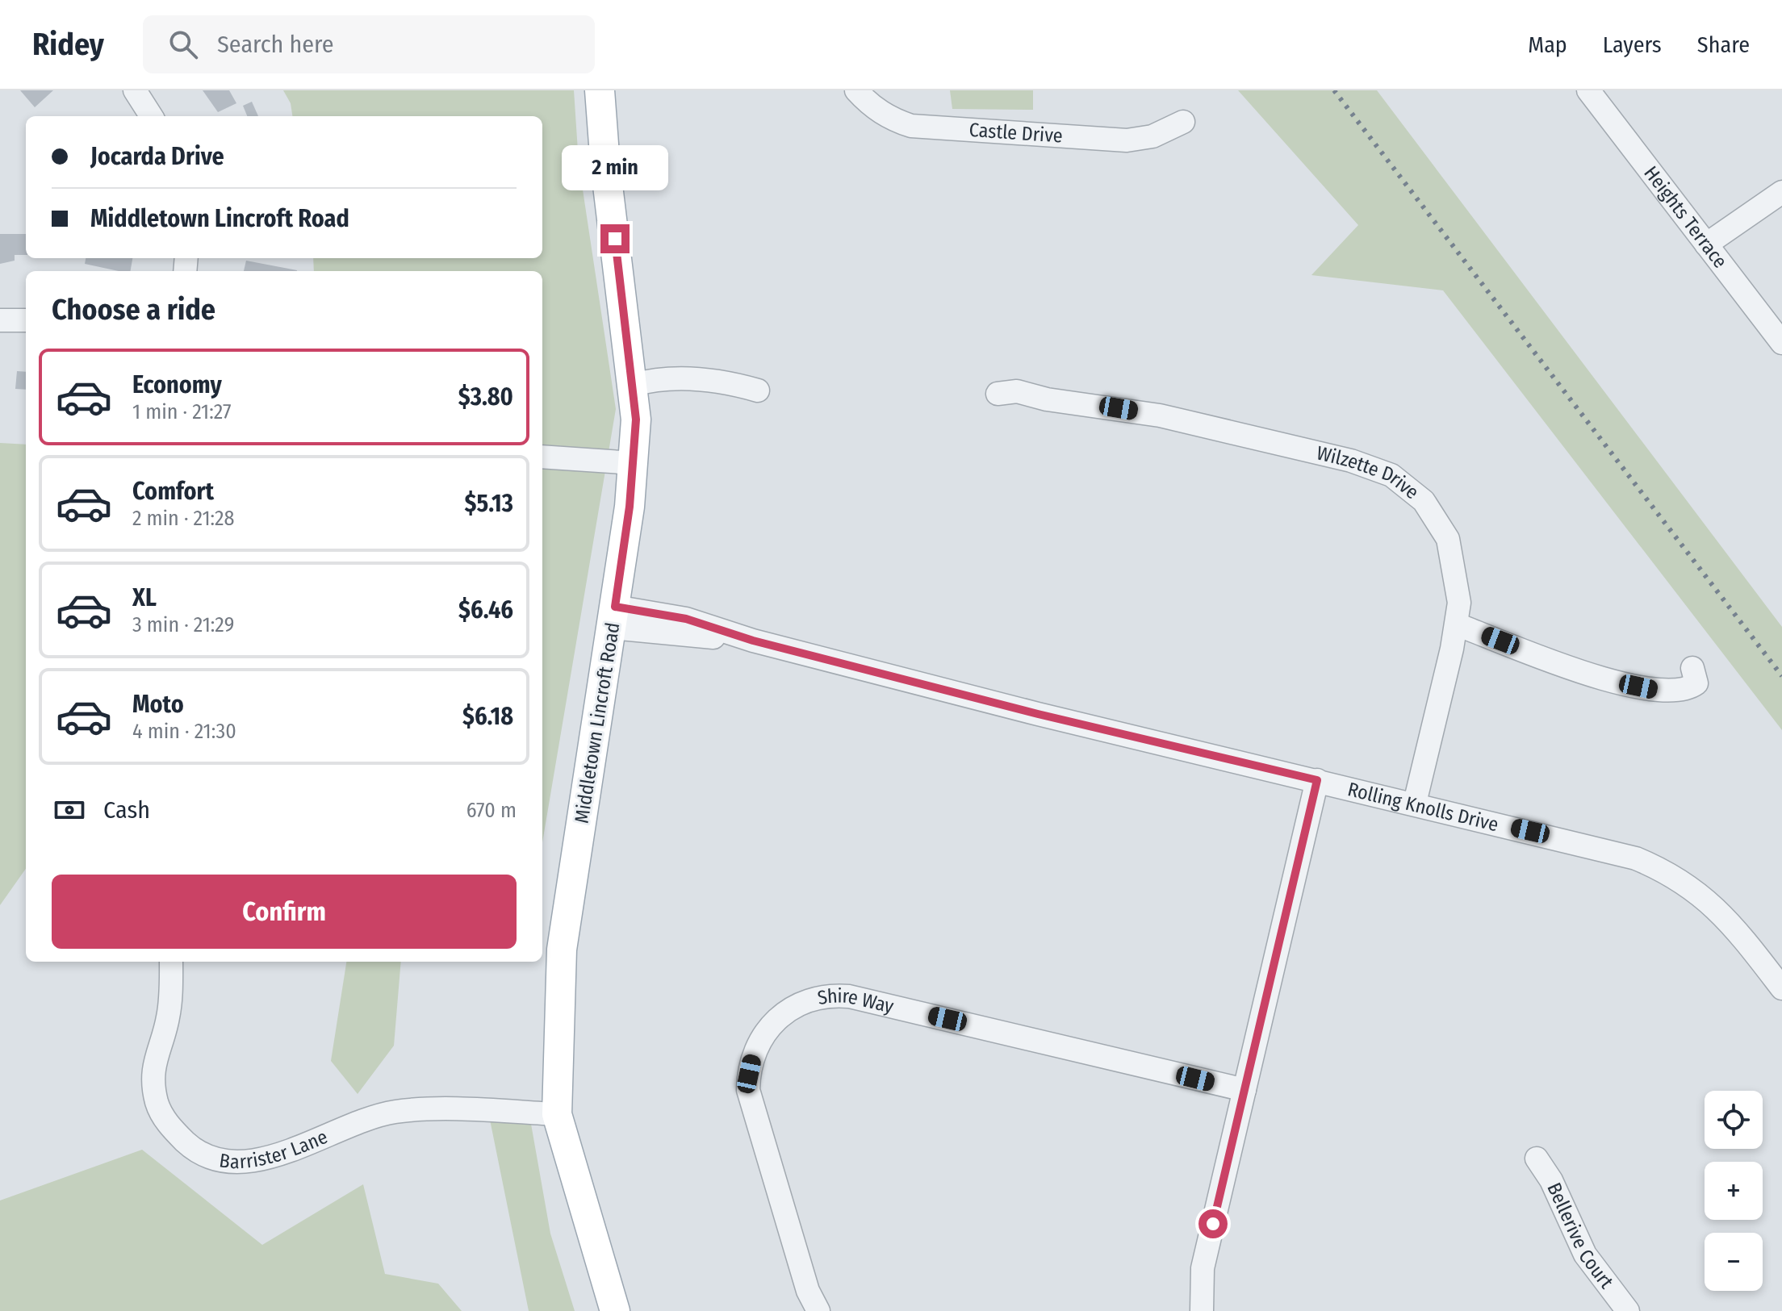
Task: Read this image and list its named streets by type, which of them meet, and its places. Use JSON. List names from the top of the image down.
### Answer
{
  "streets": {
    "main road": ["Middletown Lincroft Road"],
    "street": [
      "Castle Drive",
      "Heights Terrace",
      "Wilzette Drive",
      "Rolling Knolls Drive",
      "Shire Way",
      "Barrister Lane",
      "Bellerive Court"
    ]
  },
  "crossings": [
    ["Wilzette Drive", "Rolling Knolls Drive"],
    ["Middletown Lincroft Road", "Rolling Knolls Drive"],
    ["Middletown Lincroft Road", "Barrister Lane"]
  ],
  "page": {
    "header": "Ridey",
    "search": "Search here",
    "nav": ["Map", "Layers", "Share"],
    "banner": ["Jocarda Drive", "Middletown Lincroft Road"],
    "bubble": "2 min",
    "heading": "Choose a ride",
    "list": [
      {
        "name": "Economy",
        "note": "1 min · 21:27",
        "value": "$3.80"
      },
      {
        "name": "Comfort",
        "note": "2 min · 21:28",
        "value": "$5.13"
      },
      {
        "name": "XL",
        "note": "3 min · 21:29",
        "value": "$6.46"
      },
      {
        "name": "Moto",
        "note": "4 min · 21:30",
        "value": "$6.18"
      }
    ],
    "pay": ["Cash", "670 m"],
    "buttons": "Confirm",
    "map_buttons": ["+", "−"]
  }
}
